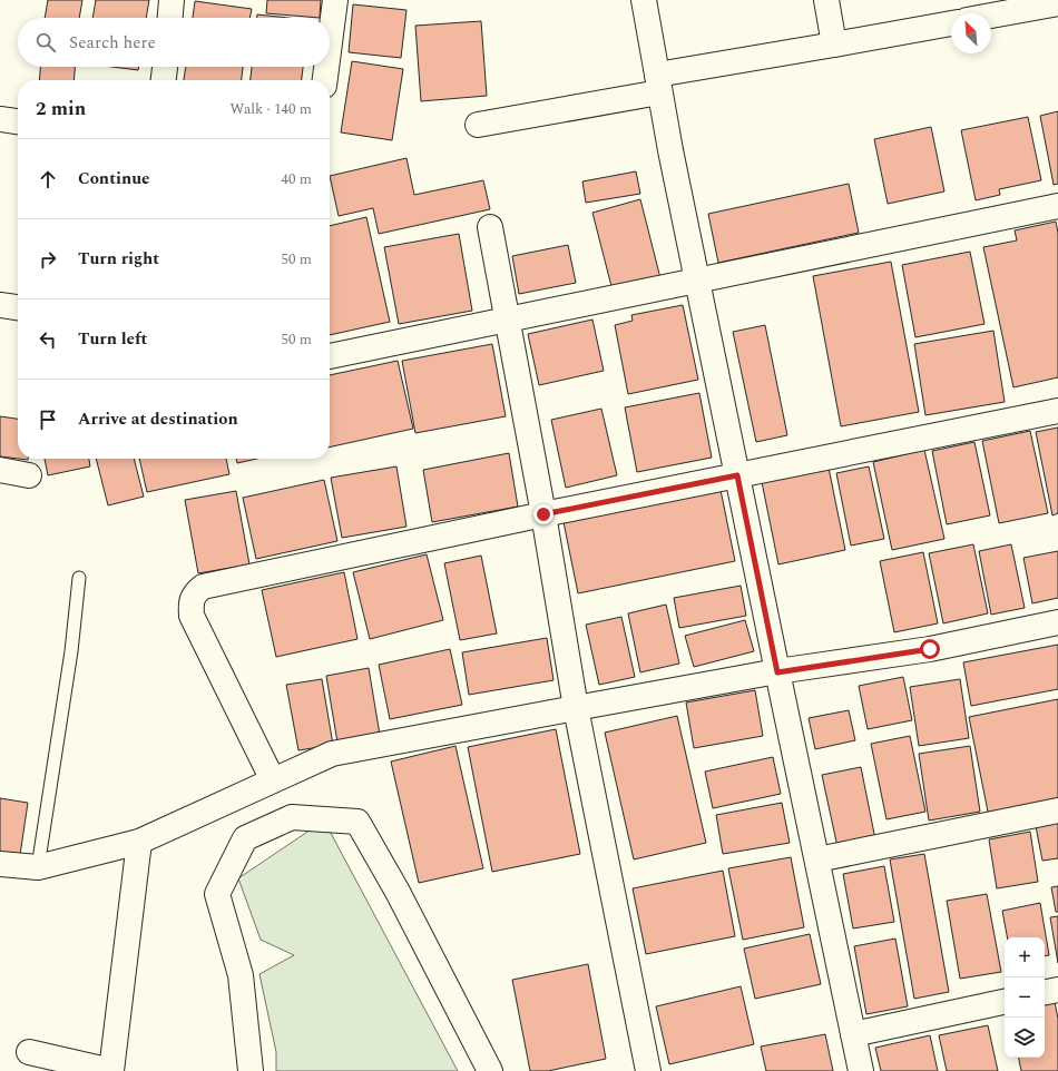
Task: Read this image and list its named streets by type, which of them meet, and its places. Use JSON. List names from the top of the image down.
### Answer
{
  "north": "top left",
  "page": {
    "search": "Search here",
    "heading": ["2 min", "Walk · 140 m"],
    "list": [
      ["Continue", "40 m"],
      ["Turn right", "50 m"],
      ["Turn left", "50 m"],
      "Arrive at destination"
    ],
    "map_buttons": ["+", "−"]
  }
}
